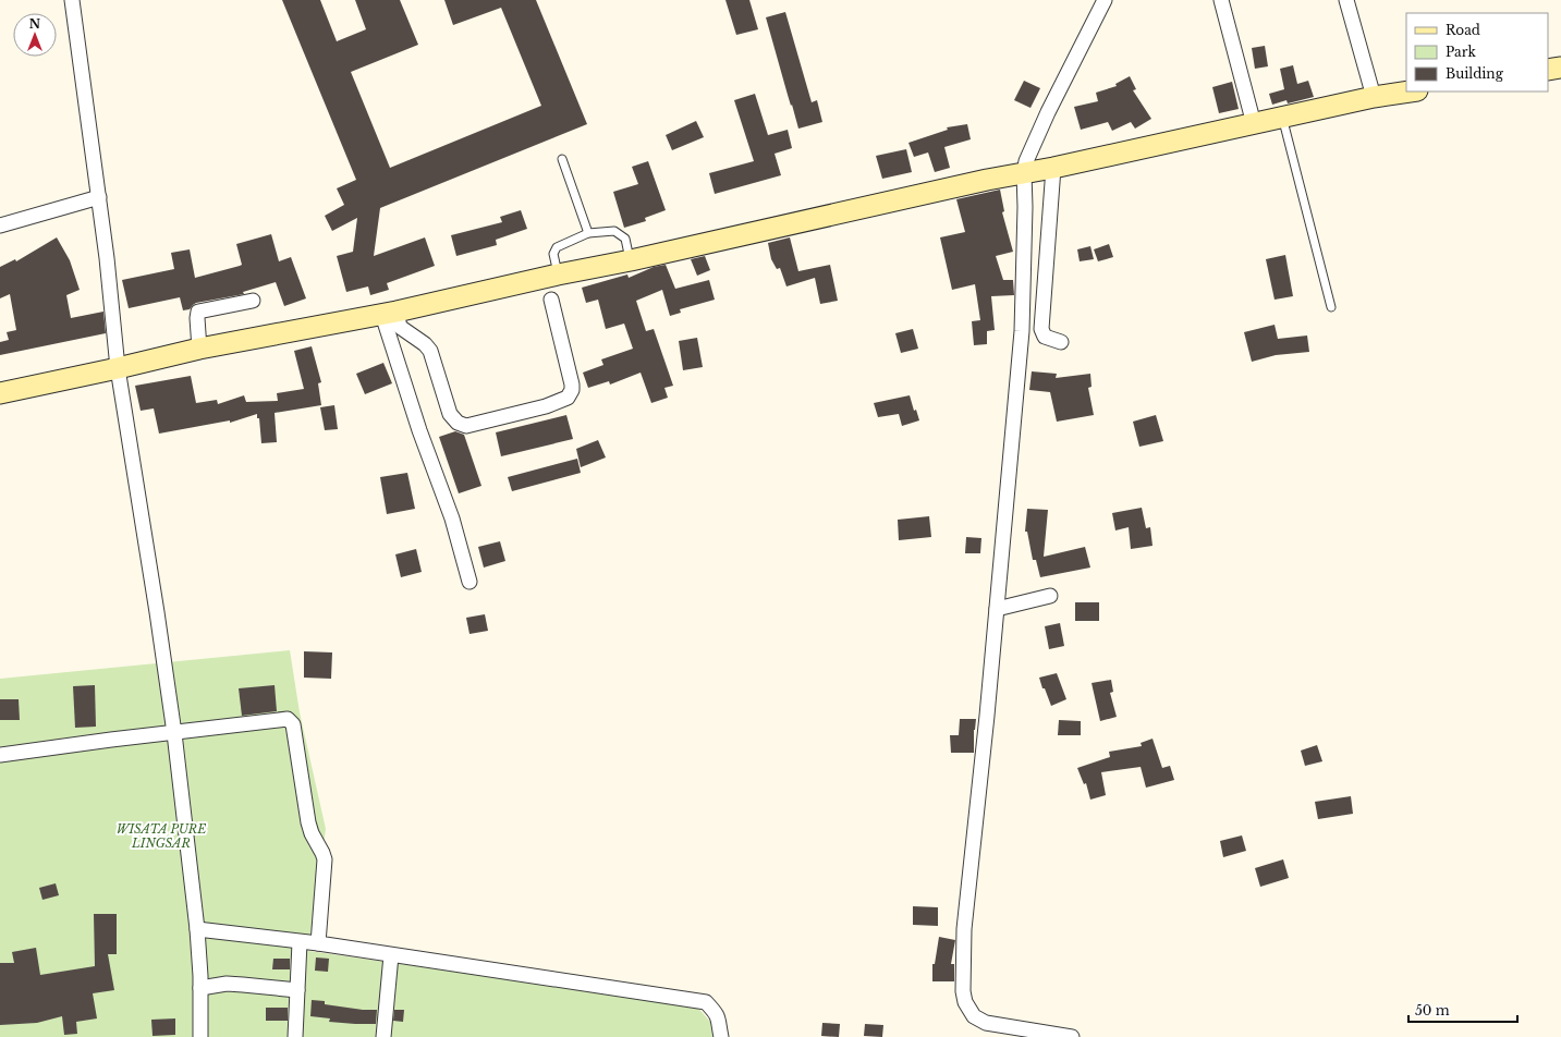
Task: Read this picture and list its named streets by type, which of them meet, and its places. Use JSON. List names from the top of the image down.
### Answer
{
  "parks": ["WISATA PURE LINGSAR"],
  "legend": ["Road", "Park", "Building"],
  "scale_bar": "50 m",
  "north": "top"
}
